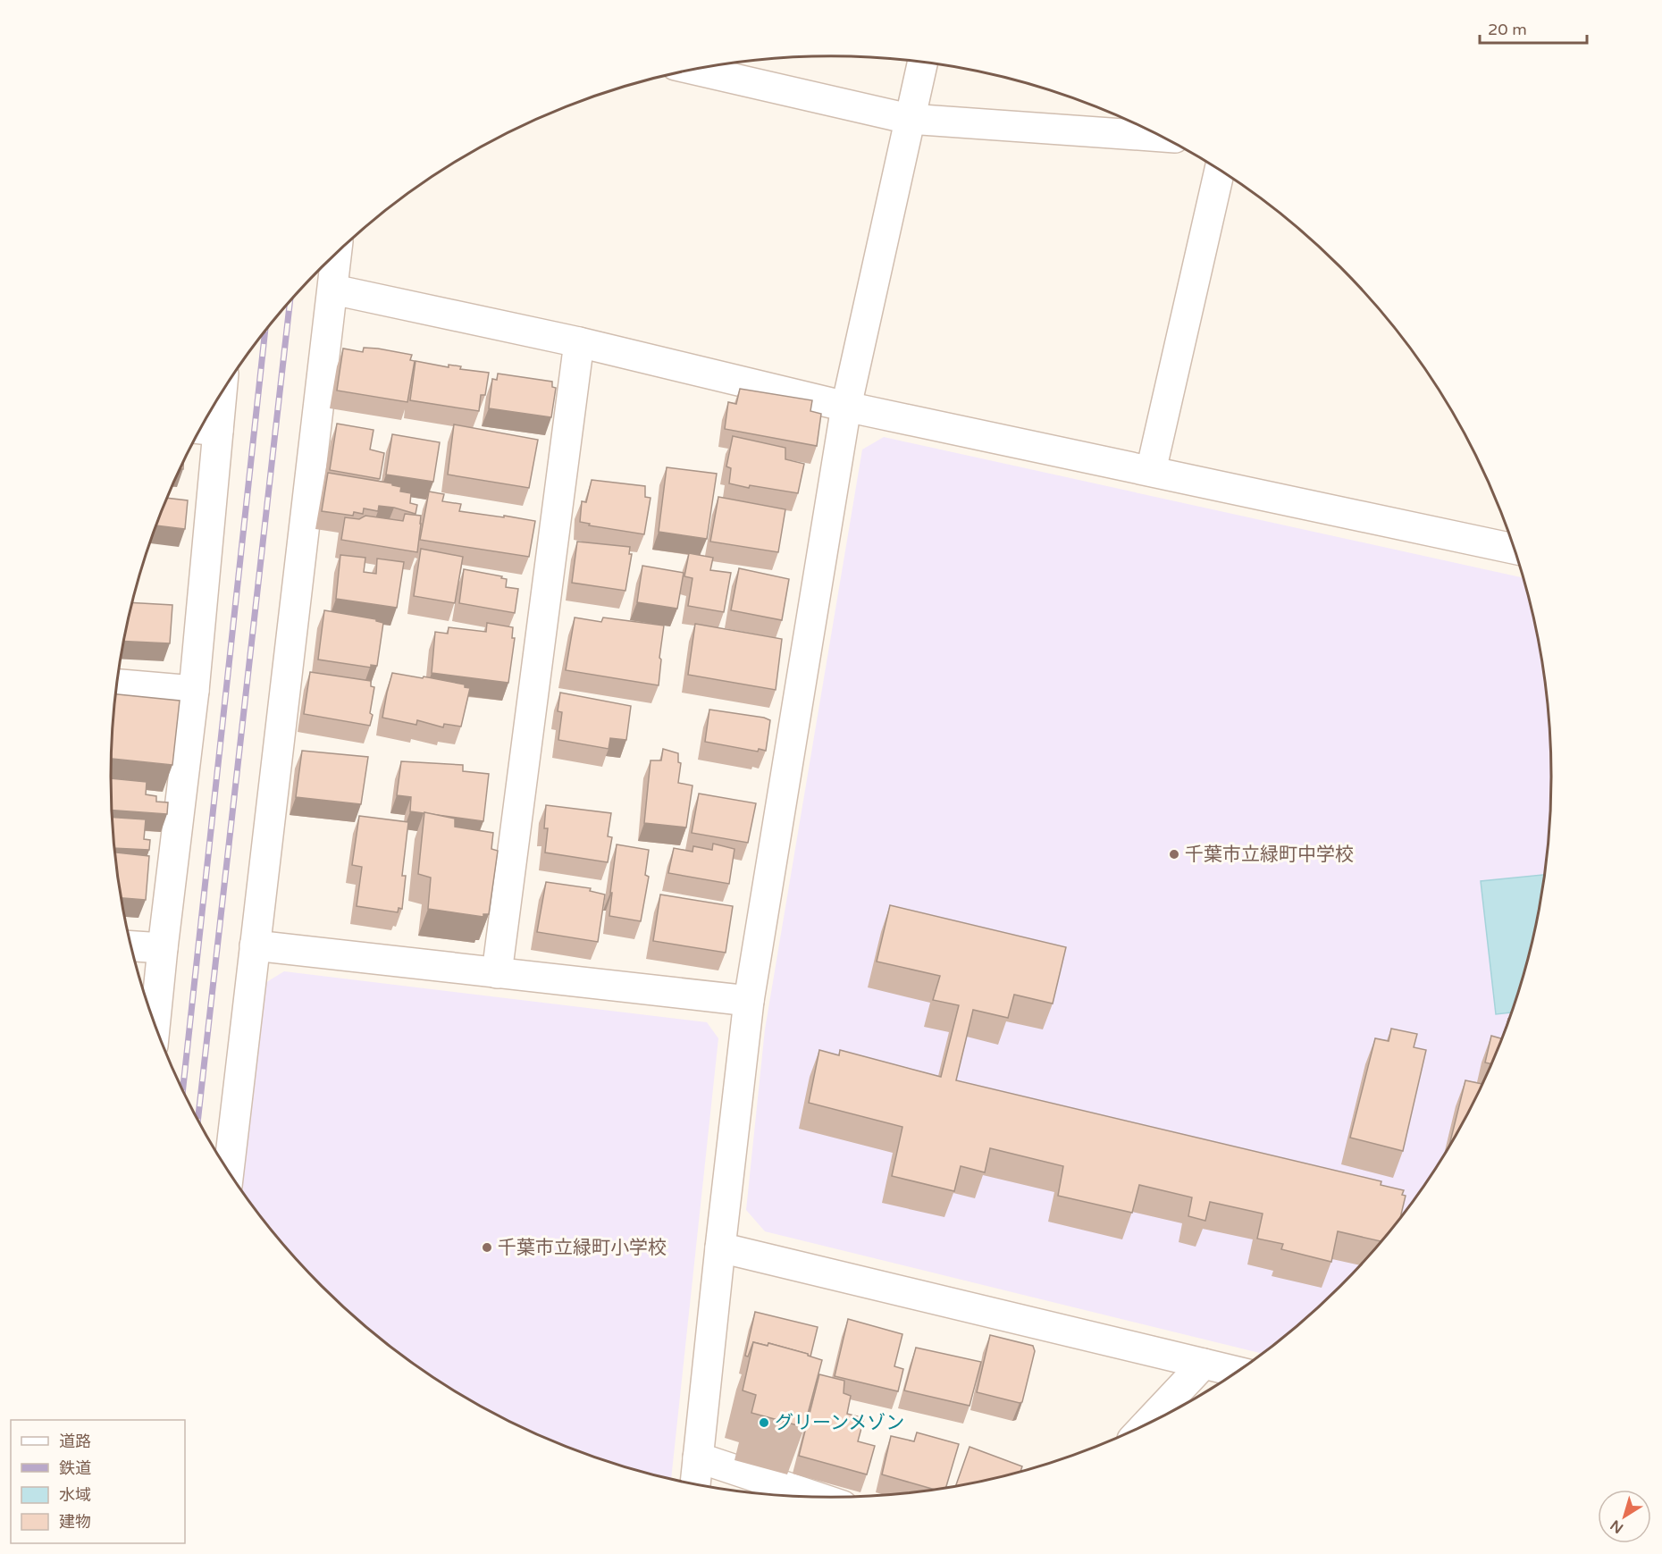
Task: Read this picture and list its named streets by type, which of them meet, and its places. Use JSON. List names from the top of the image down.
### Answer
{
  "places": ["千葉市立緑町中学校", "千葉市立緑町小学校", "グリーンメゾン"],
  "legend": [
    "道路",
    "鉄道",
    "水域",
    "建物"
  ],
  "scale_bar": "20 m",
  "north": "bottom left"
}
